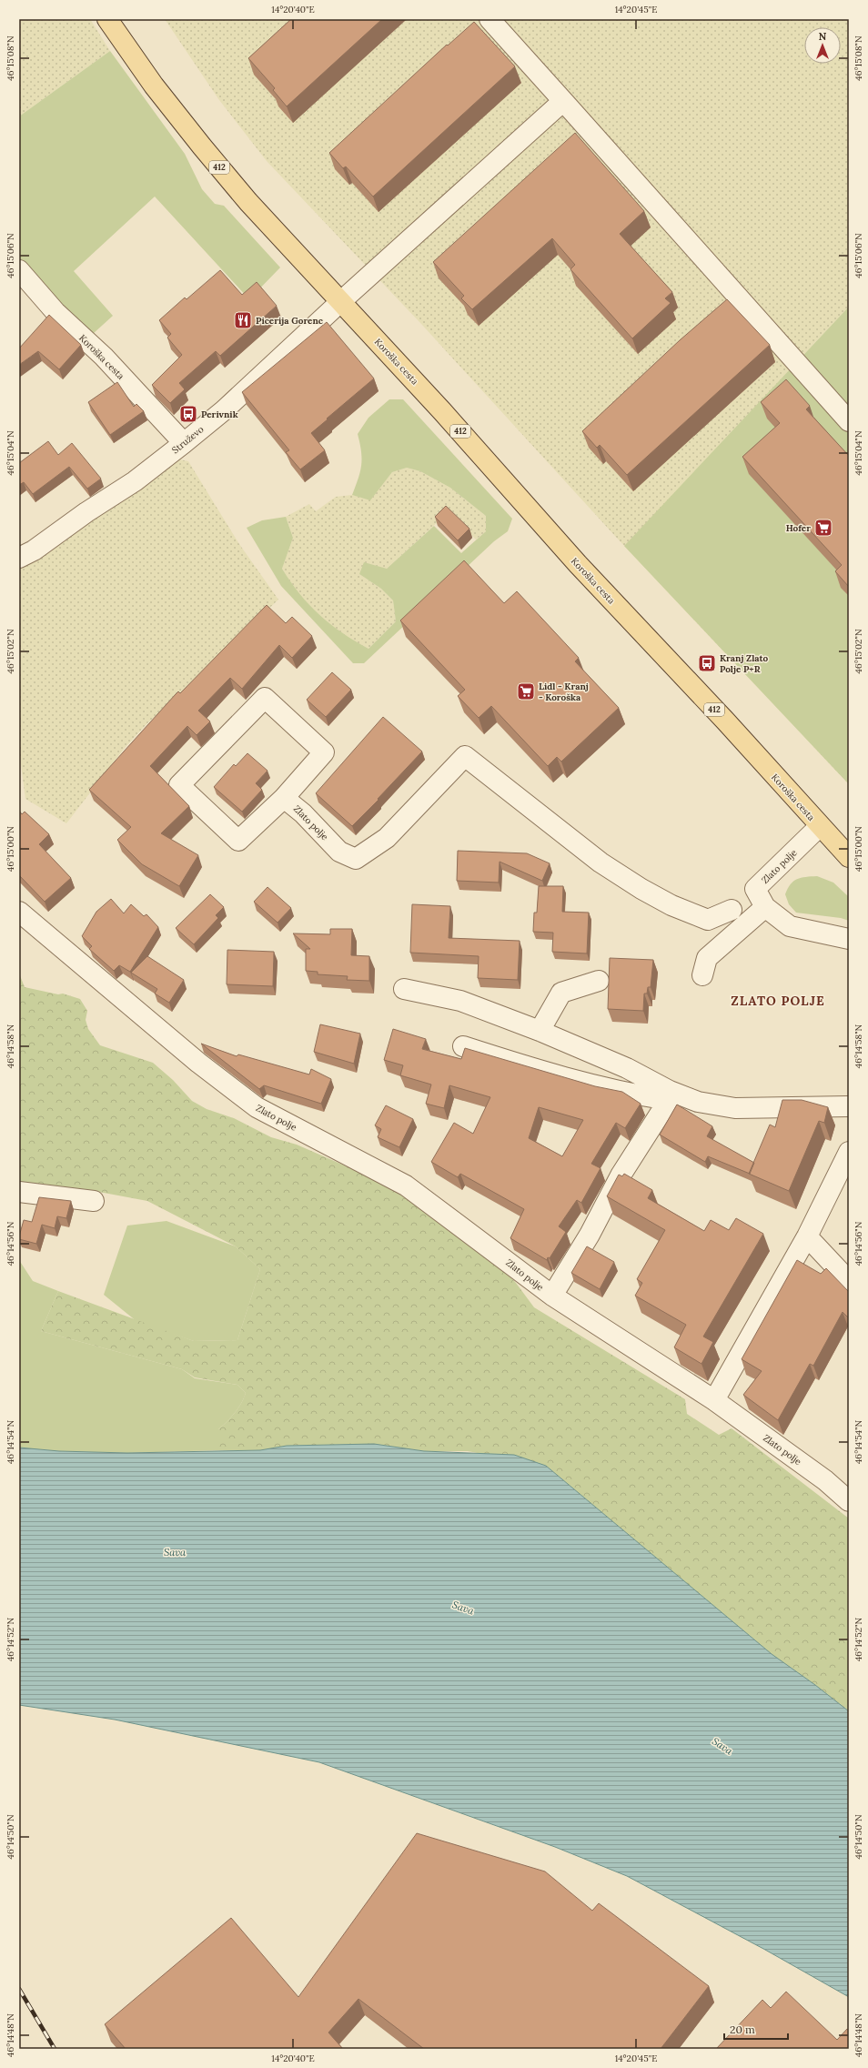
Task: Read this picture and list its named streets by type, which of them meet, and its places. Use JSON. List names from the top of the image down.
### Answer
{
  "streets": {
    "main road": ["412", "Koroška cesta"],
    "street": ["Struževo", "Zlato polje"]
  },
  "crossings": [
    ["412", "Koroška cesta"],
    ["412", "Struževo"],
    ["Koroška cesta", "Struževo"],
    ["Koroška cesta", "Zlato polje"]
  ],
  "districts": ["ZLATO POLJE"],
  "water": ["Sava"],
  "places": {
    "restaurant": ["Picerija Gorenc"],
    "bus stop": ["Perivnik", "Kranj Zlato Polje P+R"],
    "supermarket": ["Hofer", "Lidl - Kranj - Koroška"]
  },
  "scale_bar": "20 m",
  "north": "top",
  "coordinates": [
    "14°20'40\"E",
    "14°20'45\"E",
    "46°15'08\"N",
    "46°15'06\"N",
    "46°15'04\"N",
    "46°15'02\"N",
    "46°15'00\"N",
    "46°14'58\"N",
    "46°14'56\"N",
    "46°14'54\"N",
    "46°14'52\"N",
    "46°14'50\"N",
    "46°14'48\"N"
  ]
}
